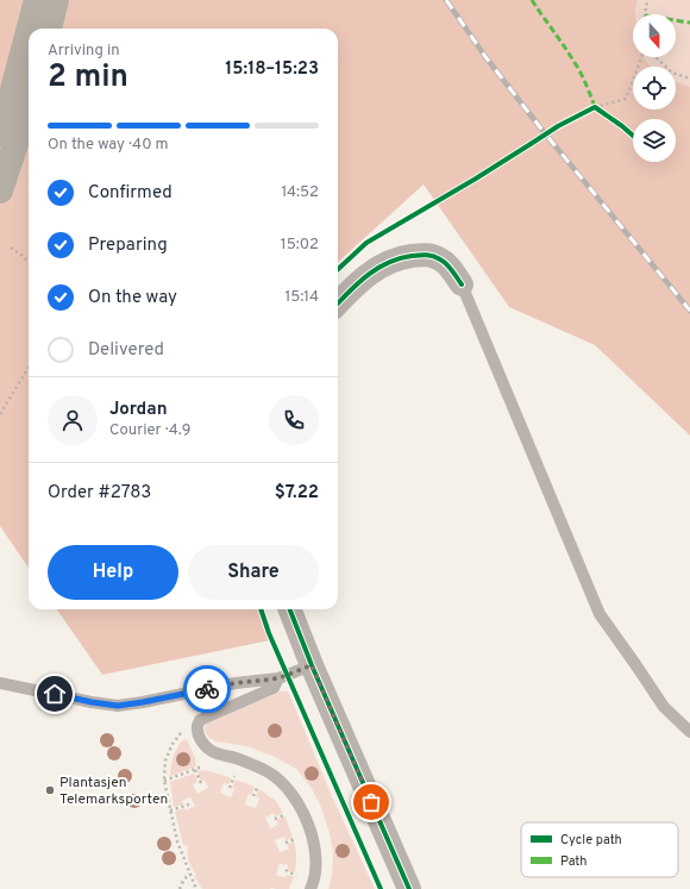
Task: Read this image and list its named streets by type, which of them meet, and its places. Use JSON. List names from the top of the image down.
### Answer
{
  "places": ["Plantasjen Telemarksporten"],
  "legend": ["Cycle path", "Path"],
  "north": "bottom",
  "page": {
    "heading": ["2 min", "Arriving in", "15:18–15:23"],
    "panel": [
      "Jordan",
      "Courier · 4.9",
      "Order #2783",
      "$7.22"
    ],
    "bar": "On the way · 40 m",
    "list": [
      ["Confirmed", "14:52"],
      ["Preparing", "15:02"],
      ["On the way", "15:14"],
      "Delivered"
    ],
    "buttons": ["Help", "Share"]
  }
}
